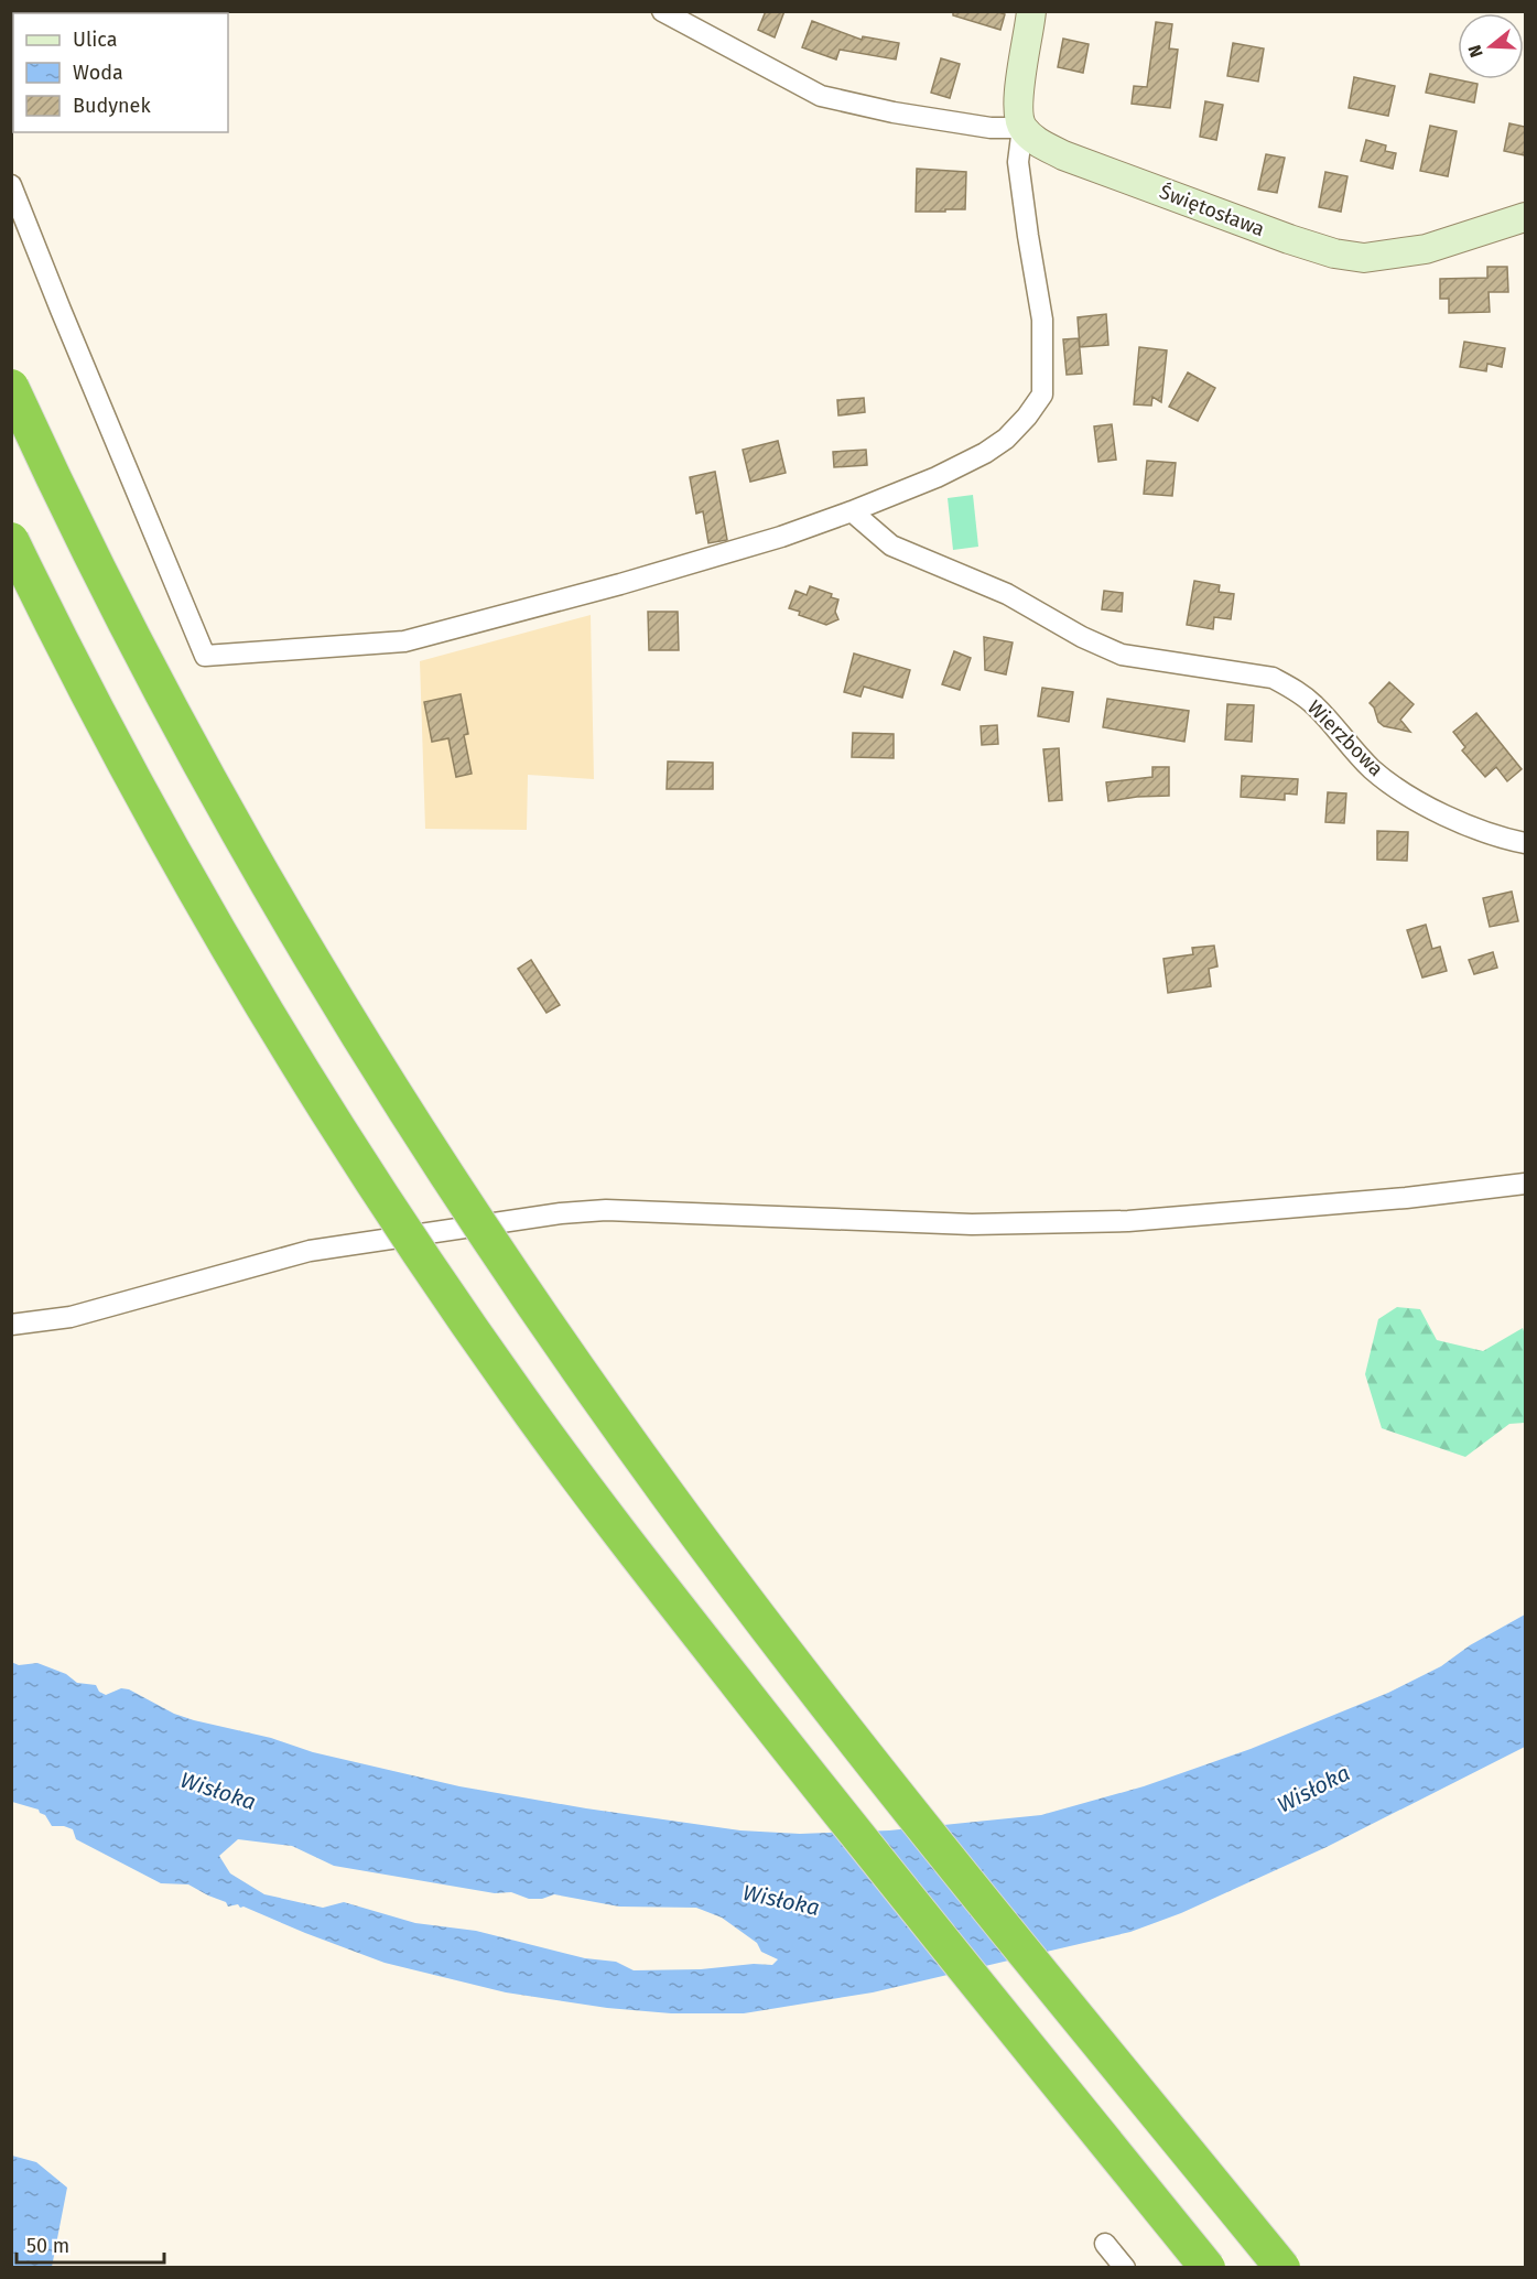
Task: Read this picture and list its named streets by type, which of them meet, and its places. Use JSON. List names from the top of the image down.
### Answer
{
  "streets": {
    "street": ["Świętosława", "Wierzbowa"]
  },
  "water": ["Wisłoka"],
  "legend": ["Ulica", "Woda", "Budynek"],
  "scale_bar": "50 m",
  "north": "left"
}
